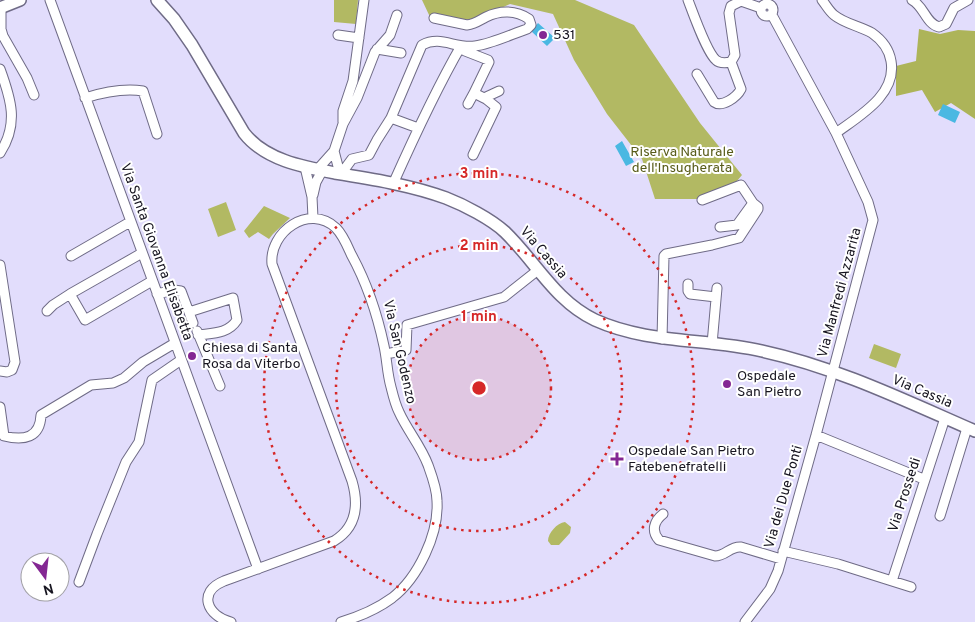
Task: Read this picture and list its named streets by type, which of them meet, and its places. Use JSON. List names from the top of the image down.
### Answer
{
  "streets": {
    "main road": ["Via Cassia"],
    "street": [
      "Via Santa Giovanna Elisabetta",
      "Via Manfredi Azzarita",
      "Via San Godenzo",
      "Via Prossedi",
      "Via dei Due Ponti"
    ]
  },
  "crossings": [
    ["Via Cassia", "Via Manfredi Azzarita"],
    ["Via Cassia", "Via Prossedi"],
    ["Via Cassia", "Via dei Due Ponti"],
    ["Via Manfredi Azzarita", "Via dei Due Ponti"]
  ],
  "parks": ["Riserva Naturale dell'Insugherata"],
  "places": {
    "other": ["531", "Chiesa di Santa Rosa da Viterbo", "Ospedale San Pietro"],
    "health": ["Ospedale San Pietro Fatebenefratelli"]
  },
  "north": "bottom",
  "rings": ["3 min", "2 min", "1 min"]
}
